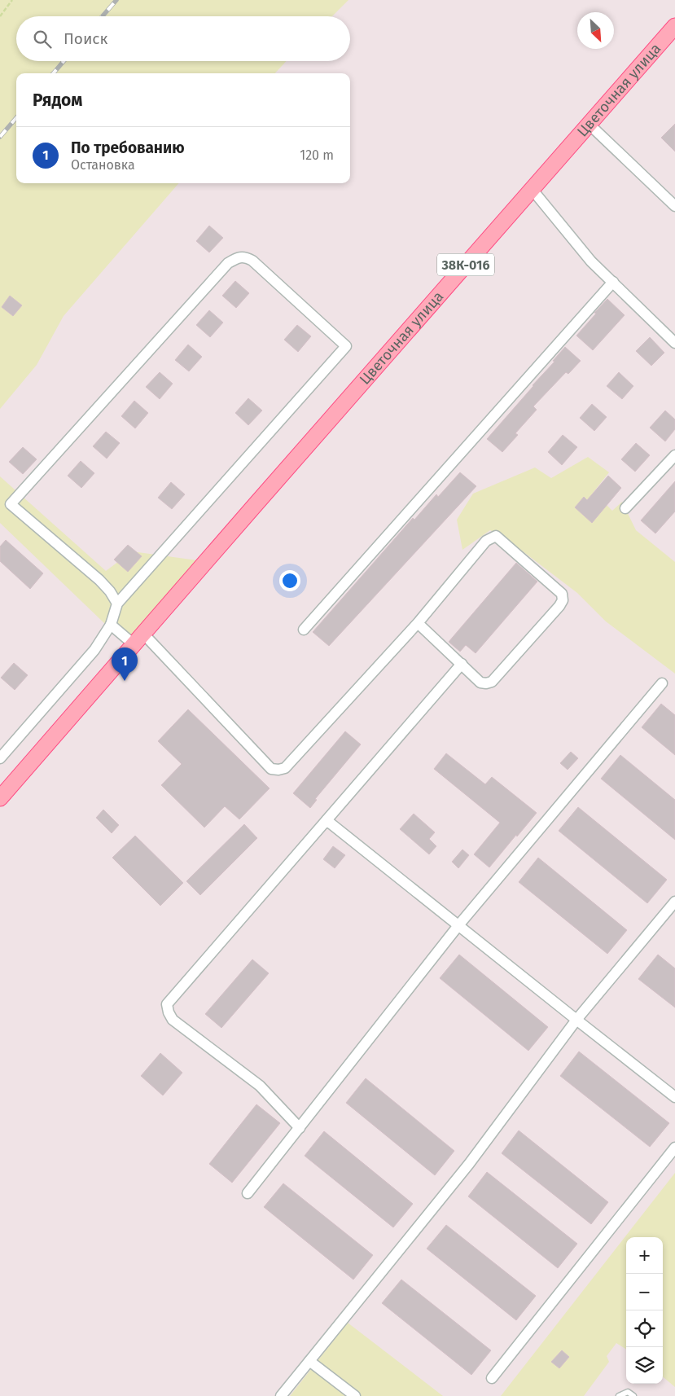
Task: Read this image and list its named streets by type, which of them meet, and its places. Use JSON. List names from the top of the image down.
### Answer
{
  "streets": {
    "main road": ["Цветочная улица", "38К-016"]
  },
  "crossings": [
    ["Цветочная улица", "38К-016"]
  ],
  "north": "bottom right",
  "page": {
    "search": "Поиск",
    "heading": "Рядом",
    "list": [
      {
        "mark": "1",
        "name": "По требованию",
        "note": "Остановка",
        "value": "120 m"
      }
    ],
    "pins": "1",
    "map_buttons": ["+", "−"]
  }
}
